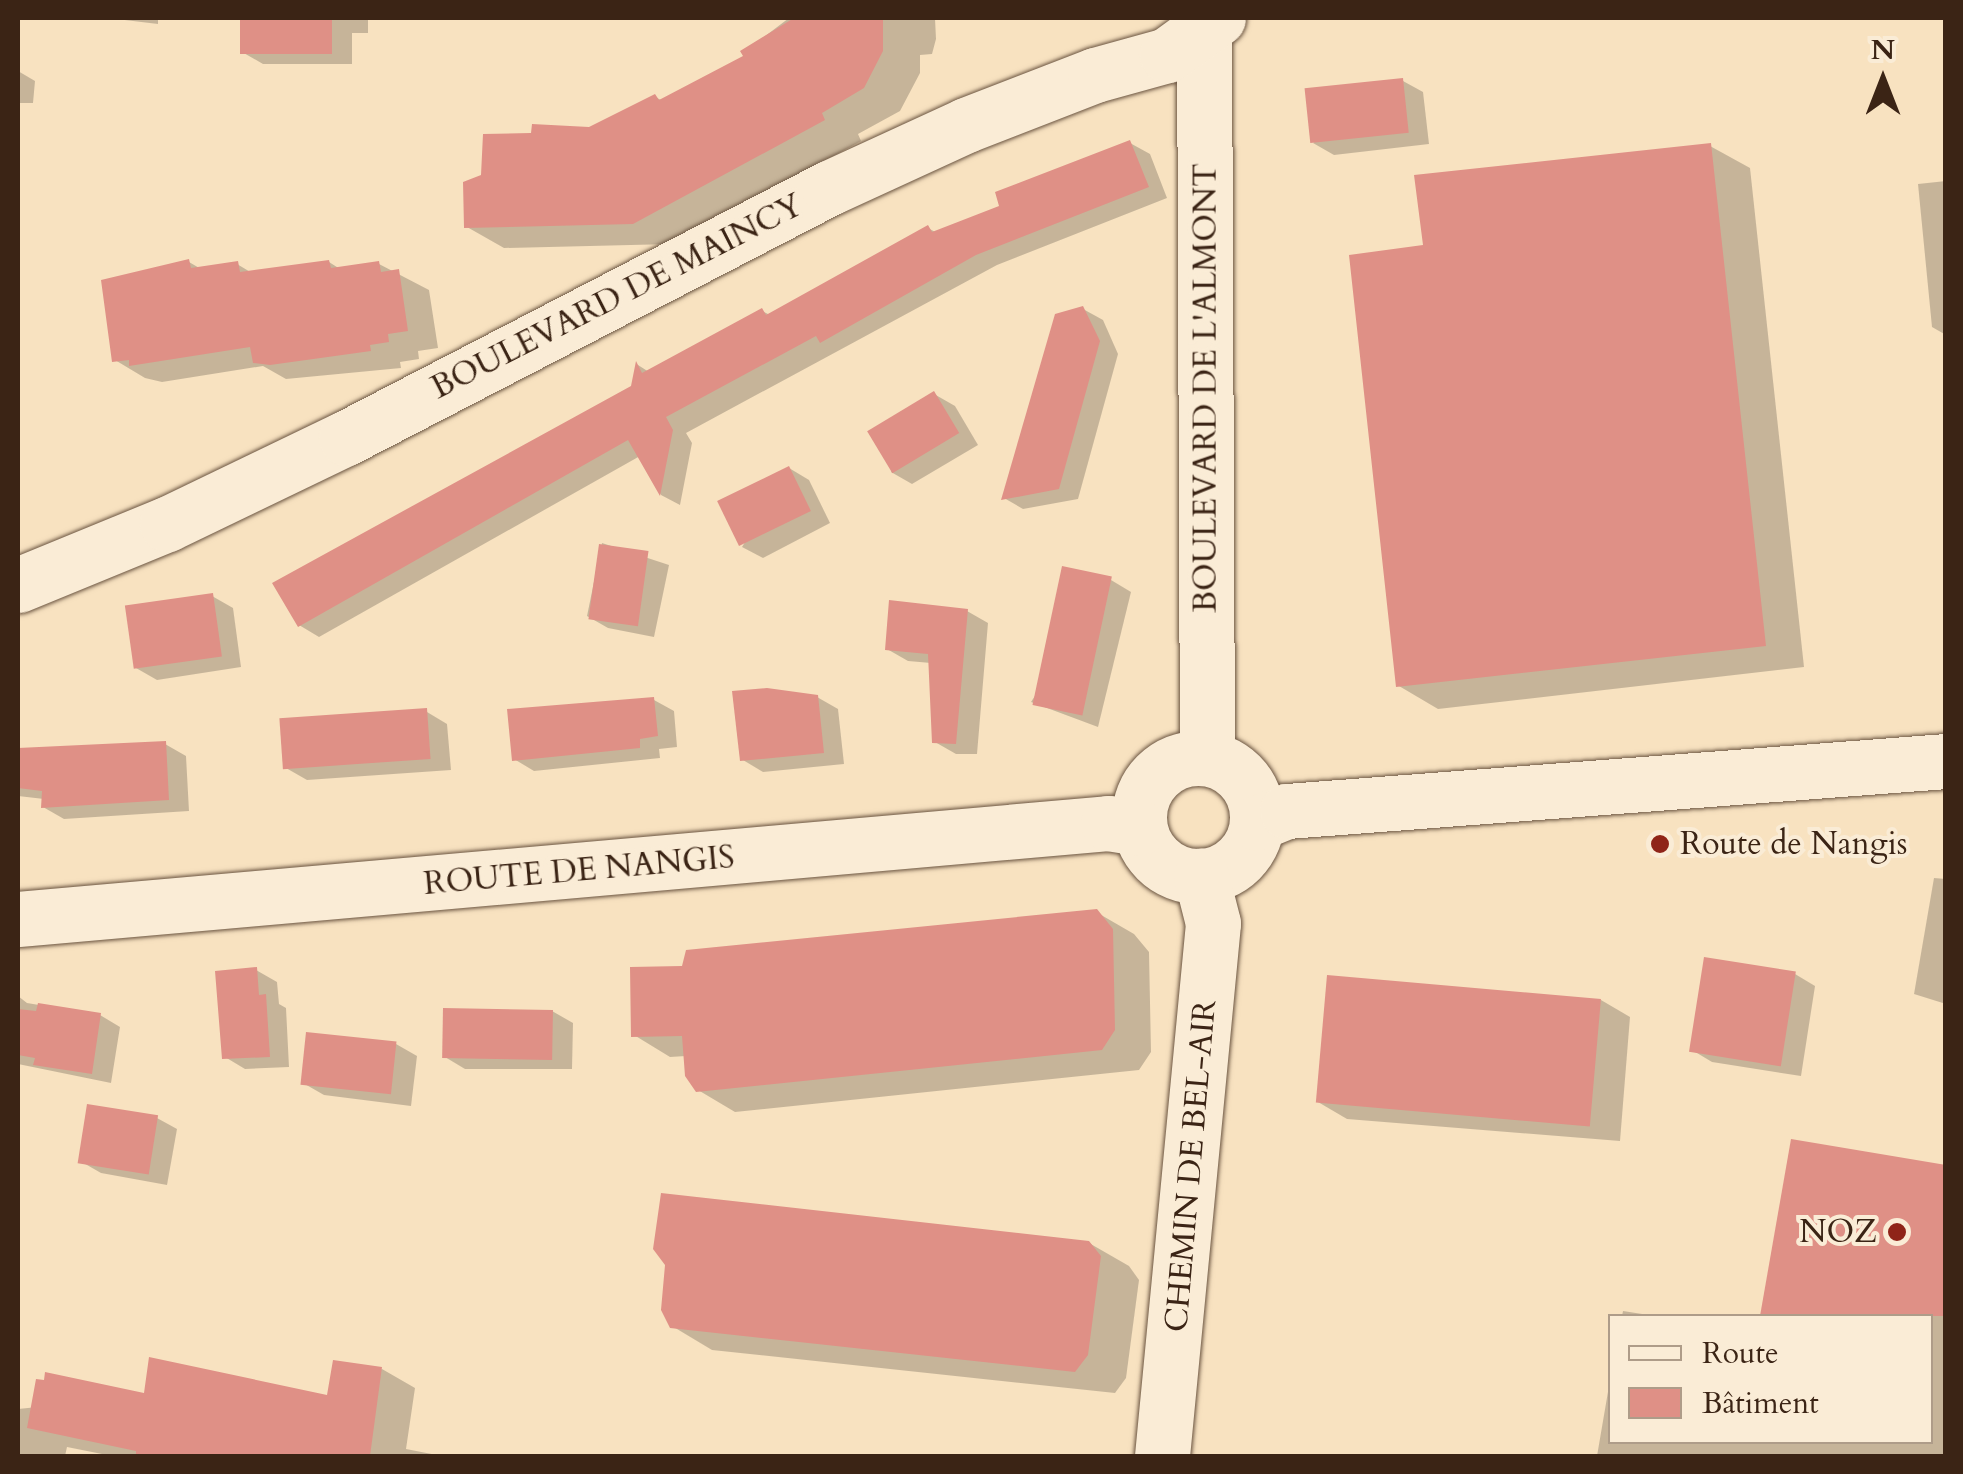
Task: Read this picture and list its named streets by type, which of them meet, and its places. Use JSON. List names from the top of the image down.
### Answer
{
  "streets": {
    "street": [
      "BOULEVARD DE MAINCY",
      "BOULEVARD DE L'ALMONT",
      "ROUTE DE NANGIS",
      "CHEMIN DE BEL-AIR"
    ]
  },
  "crossings": [
    ["BOULEVARD DE MAINCY", "BOULEVARD DE L'ALMONT"],
    ["BOULEVARD DE L'ALMONT", "ROUTE DE NANGIS"],
    ["BOULEVARD DE L'ALMONT", "CHEMIN DE BEL-AIR"],
    ["ROUTE DE NANGIS", "CHEMIN DE BEL-AIR"]
  ],
  "places": ["Route de Nangis", "NOZ"],
  "legend": ["Route", "Bâtiment"],
  "north": "top"
}
